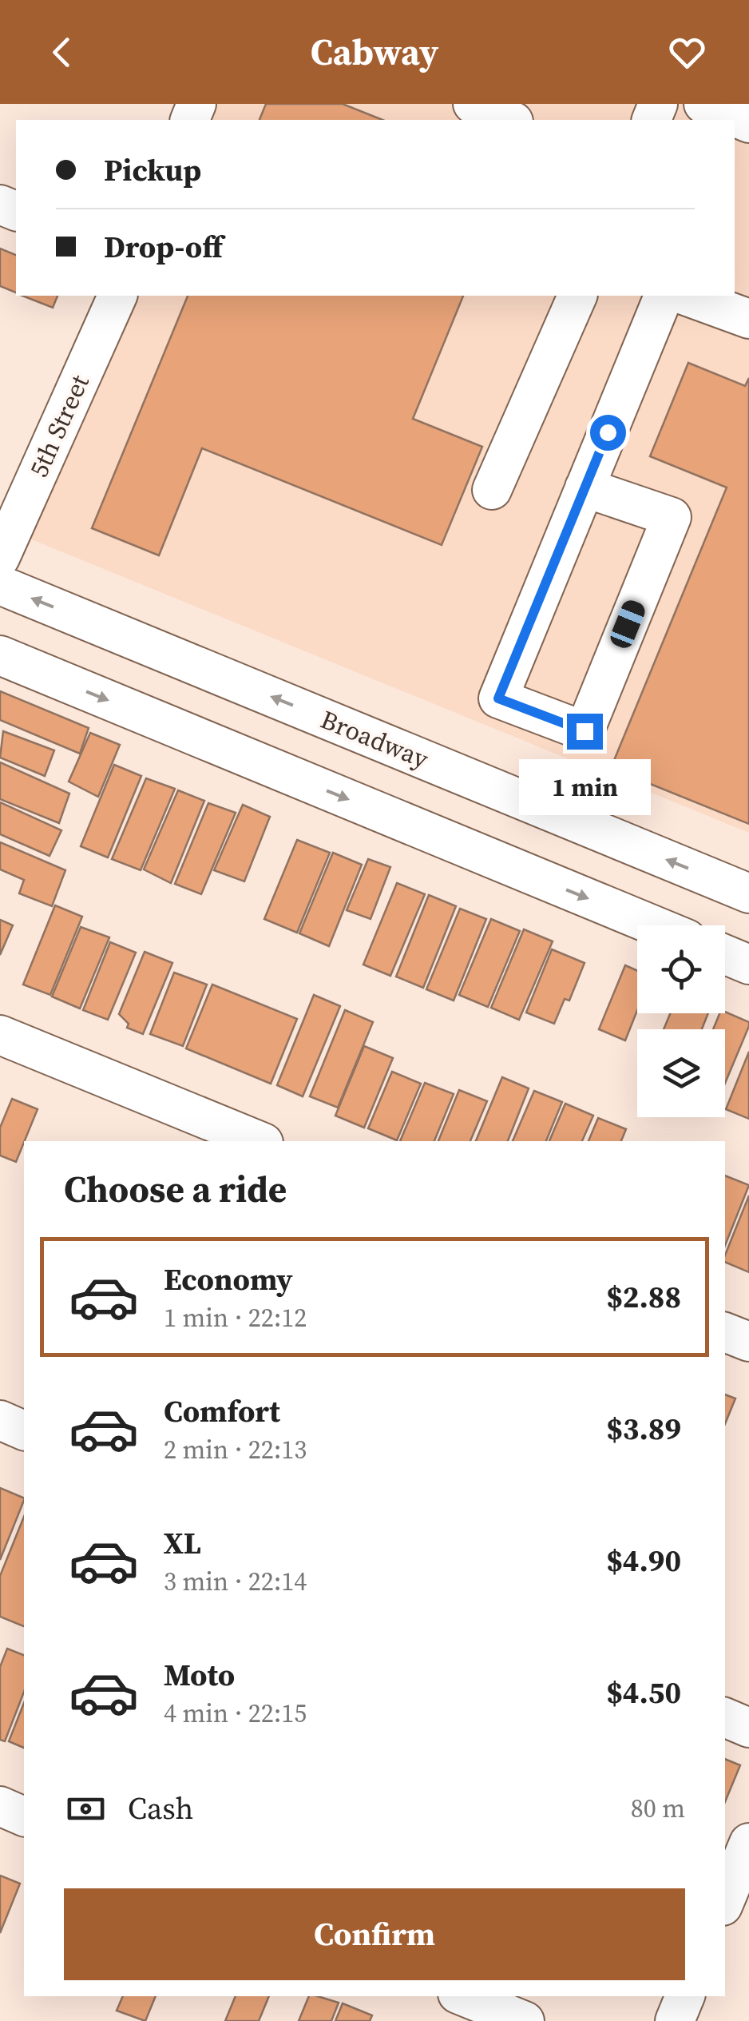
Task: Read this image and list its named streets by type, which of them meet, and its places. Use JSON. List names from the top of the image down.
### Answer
{
  "streets": {
    "street": ["5th Street", "Broadway"]
  },
  "page": {
    "header": "Cabway",
    "banner": ["Pickup", "Drop-off"],
    "bubble": "1 min",
    "heading": "Choose a ride",
    "list": [
      {
        "name": "Economy",
        "note": "1 min · 22:12",
        "value": "$2.88"
      },
      {
        "name": "Comfort",
        "note": "2 min · 22:13",
        "value": "$3.89"
      },
      {
        "name": "XL",
        "note": "3 min · 22:14",
        "value": "$4.90"
      },
      {
        "name": "Moto",
        "note": "4 min · 22:15",
        "value": "$4.50"
      }
    ],
    "pay": ["Cash", "80 m"],
    "buttons": "Confirm"
  }
}
